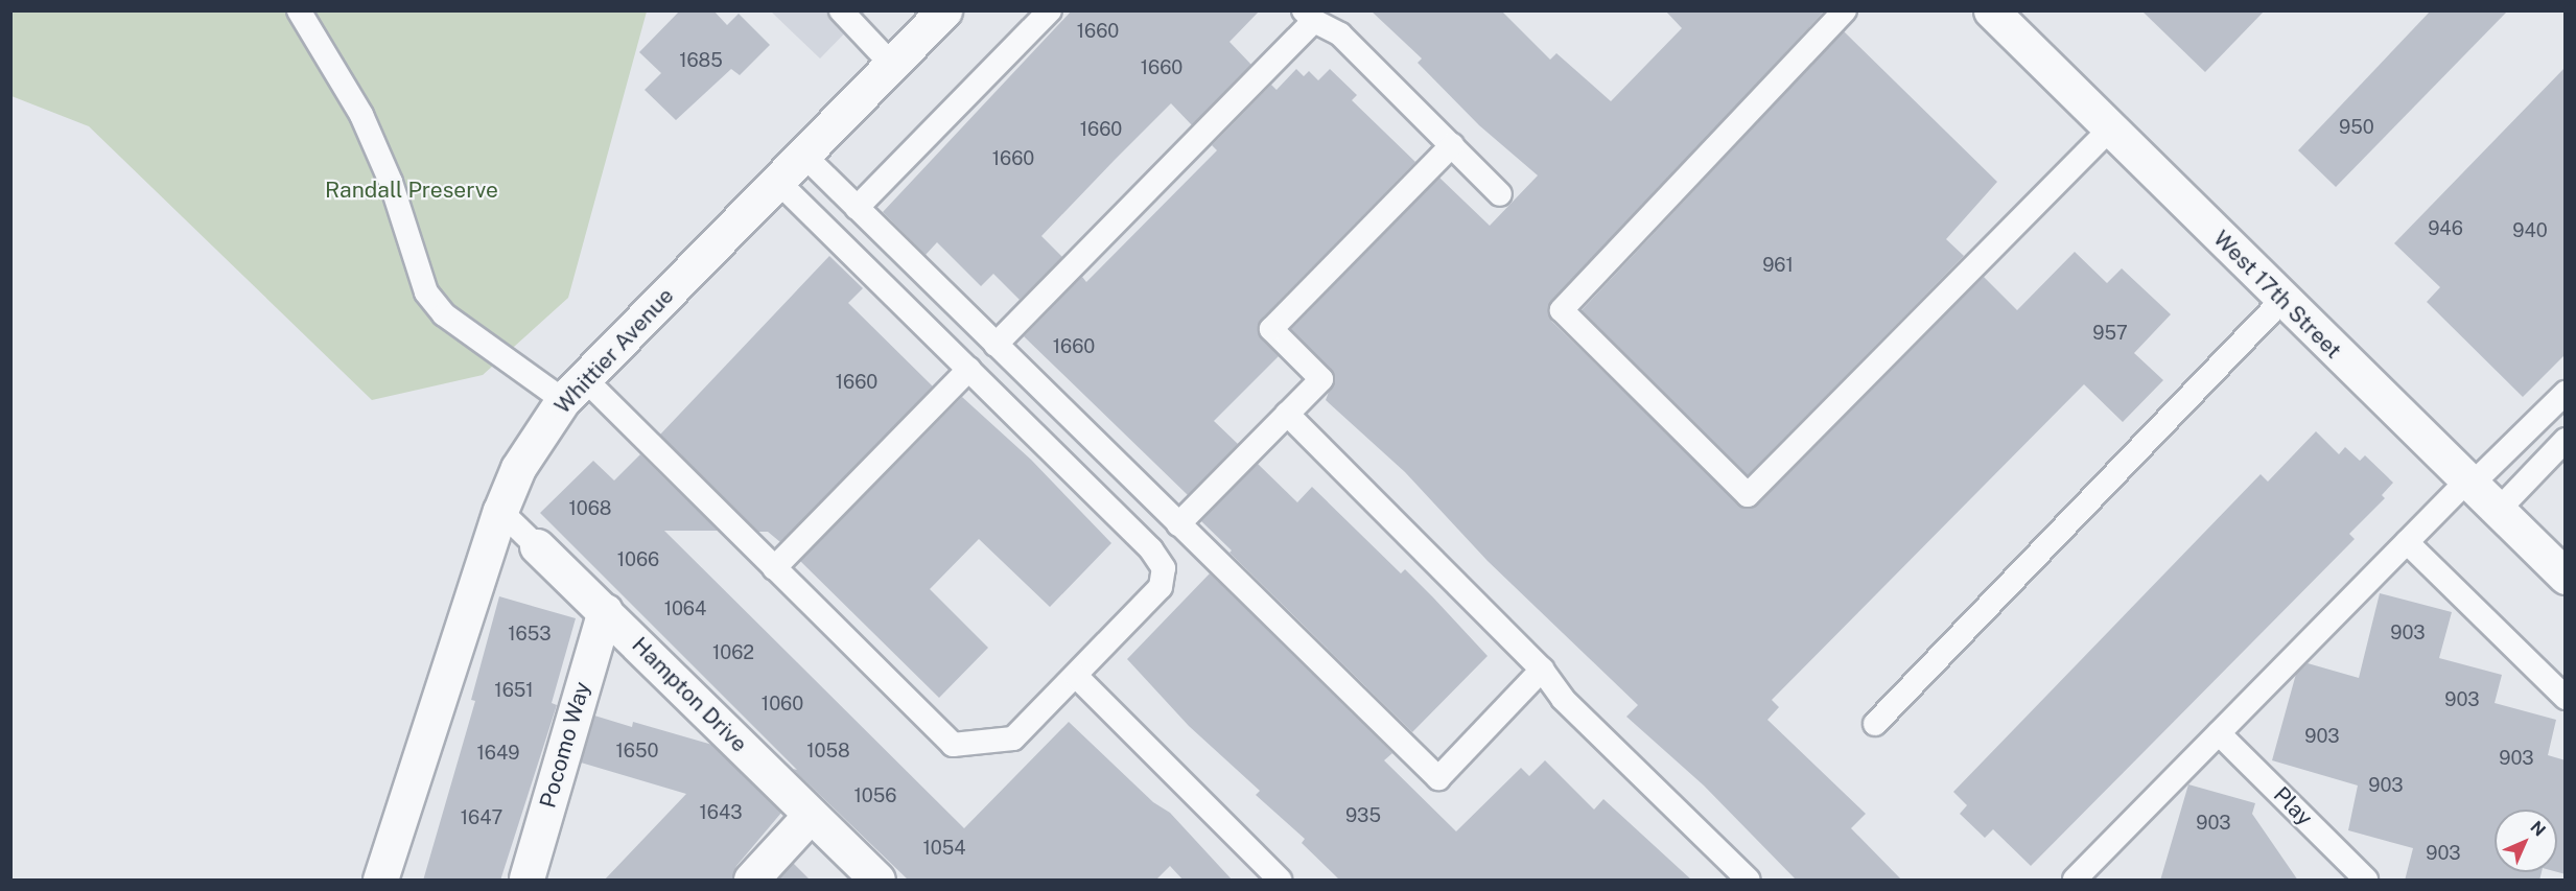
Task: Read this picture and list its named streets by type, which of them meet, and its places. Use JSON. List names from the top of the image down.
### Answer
{
  "streets": {
    "street": [
      "West 17th Street",
      "Whittier Avenue",
      "Hampton Drive",
      "Pocomo Way"
    ],
    "lane": ["Play"]
  },
  "crossings": [
    ["Whittier Avenue", "Hampton Drive"],
    ["Hampton Drive", "Pocomo Way"]
  ],
  "parks": ["Randall Preserve"],
  "house_numbers": [
    "1660",
    "1685",
    "1660",
    "950",
    "1660",
    "1660",
    "946",
    "940",
    "961",
    "957",
    "1660",
    "1660",
    "1068",
    "1066",
    "1064",
    "903",
    "1653",
    "1062",
    "1651",
    "903",
    "1060",
    "903",
    "1650",
    "1058",
    "1649",
    "903",
    "903",
    "1056",
    "1643",
    "935",
    "1647",
    "903",
    "1054",
    "903"
  ],
  "north": "top right"
}
